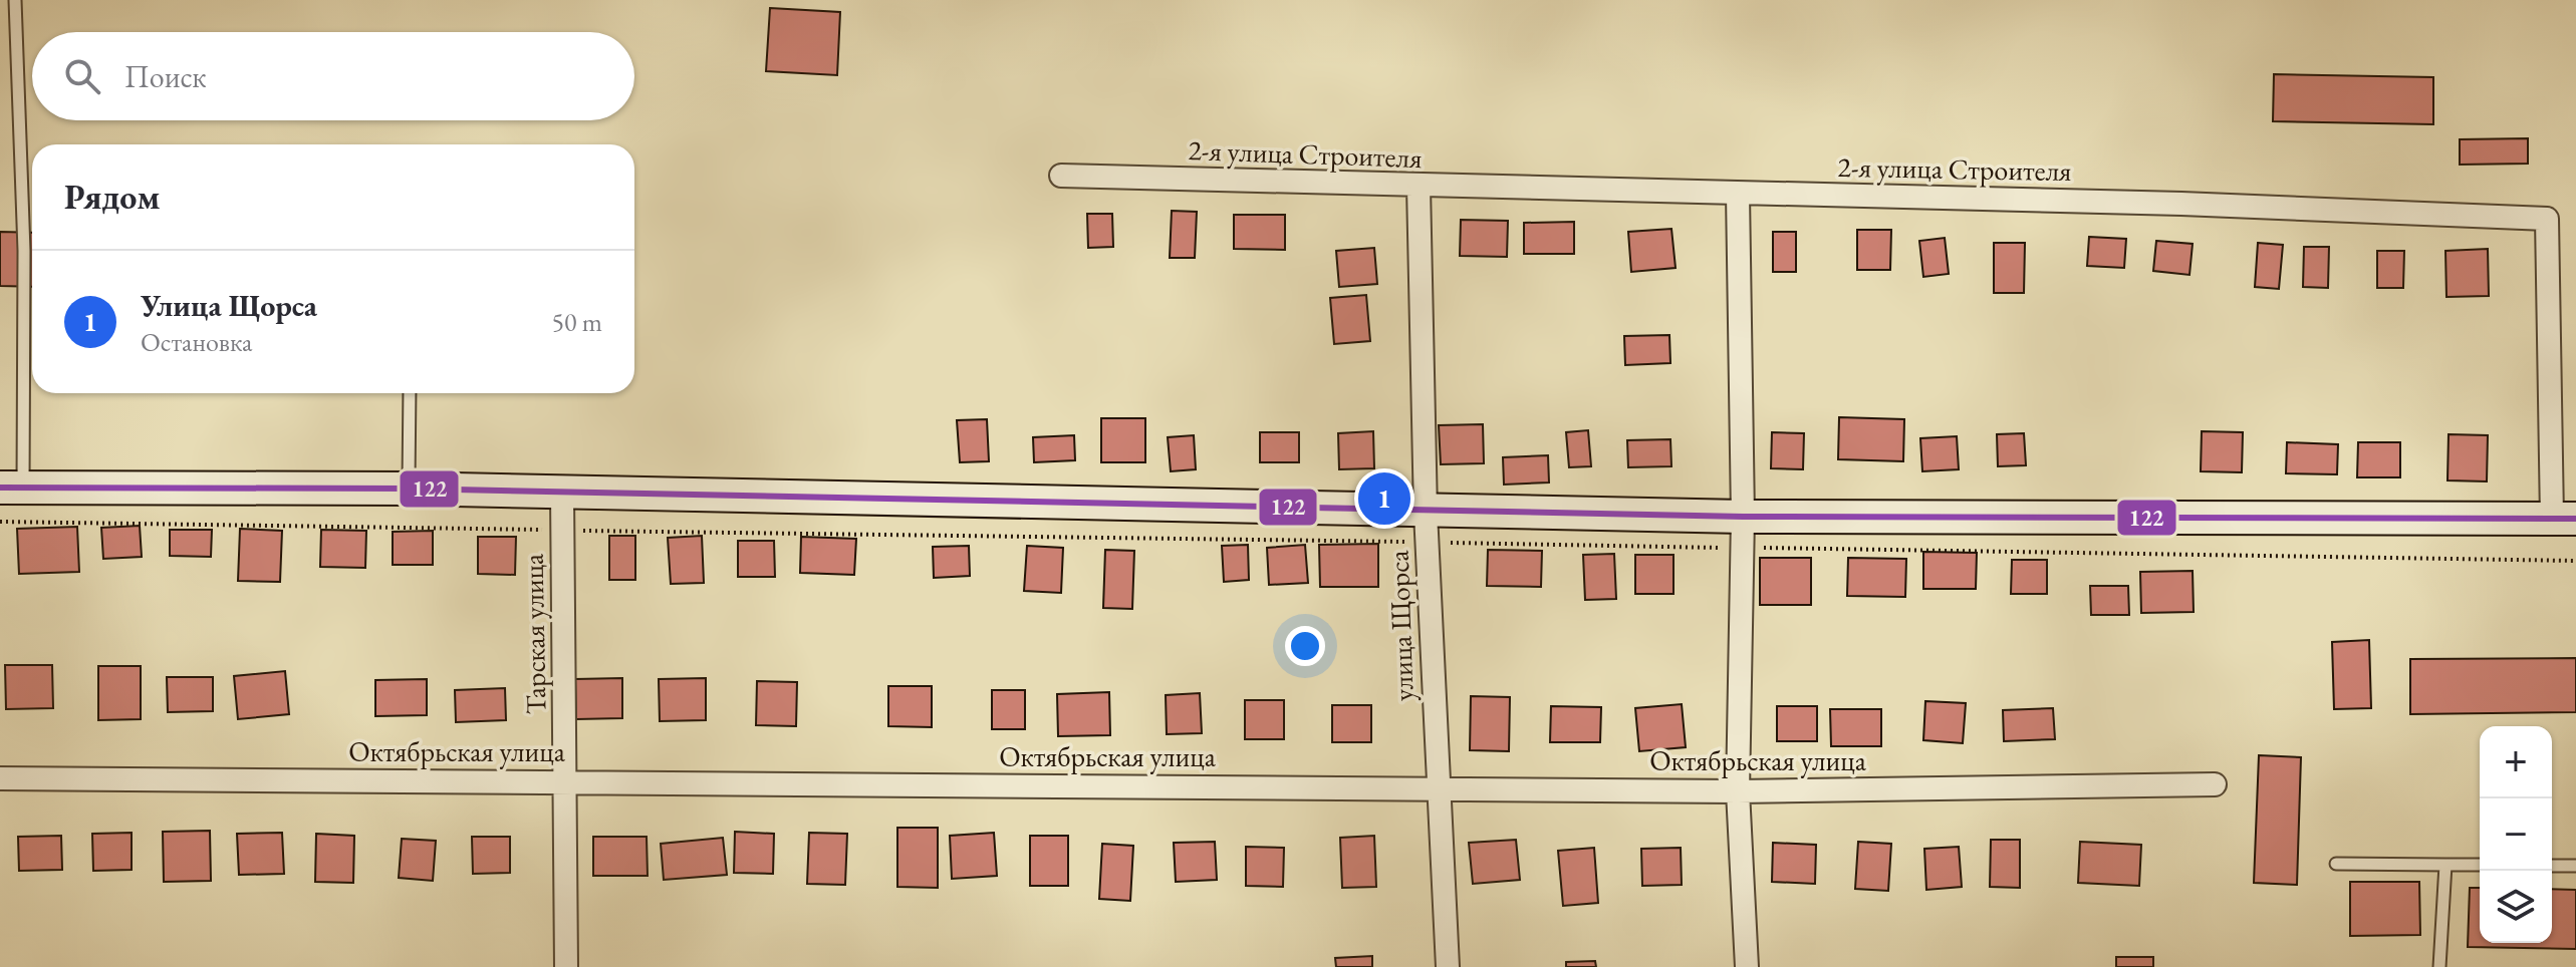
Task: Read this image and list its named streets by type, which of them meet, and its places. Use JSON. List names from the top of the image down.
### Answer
{
  "streets": {
    "street": [
      "2-я улица Строителя",
      "улица Щорса",
      "Тарская улица",
      "Октябрьская улица"
    ]
  },
  "crossings": [
    ["2-я улица Строителя", "улица Щорса"],
    ["улица Щорса", "Октябрьская улица"],
    ["Тарская улица", "Октябрьская улица"]
  ],
  "lines": ["transit line 122"],
  "page": {
    "search": "Поиск",
    "heading": "Рядом",
    "list": [
      {
        "mark": "1",
        "name": "Улица Щорса",
        "note": "Остановка",
        "value": "50 m"
      }
    ],
    "pins": "1",
    "map_buttons": ["+", "−"]
  }
}
